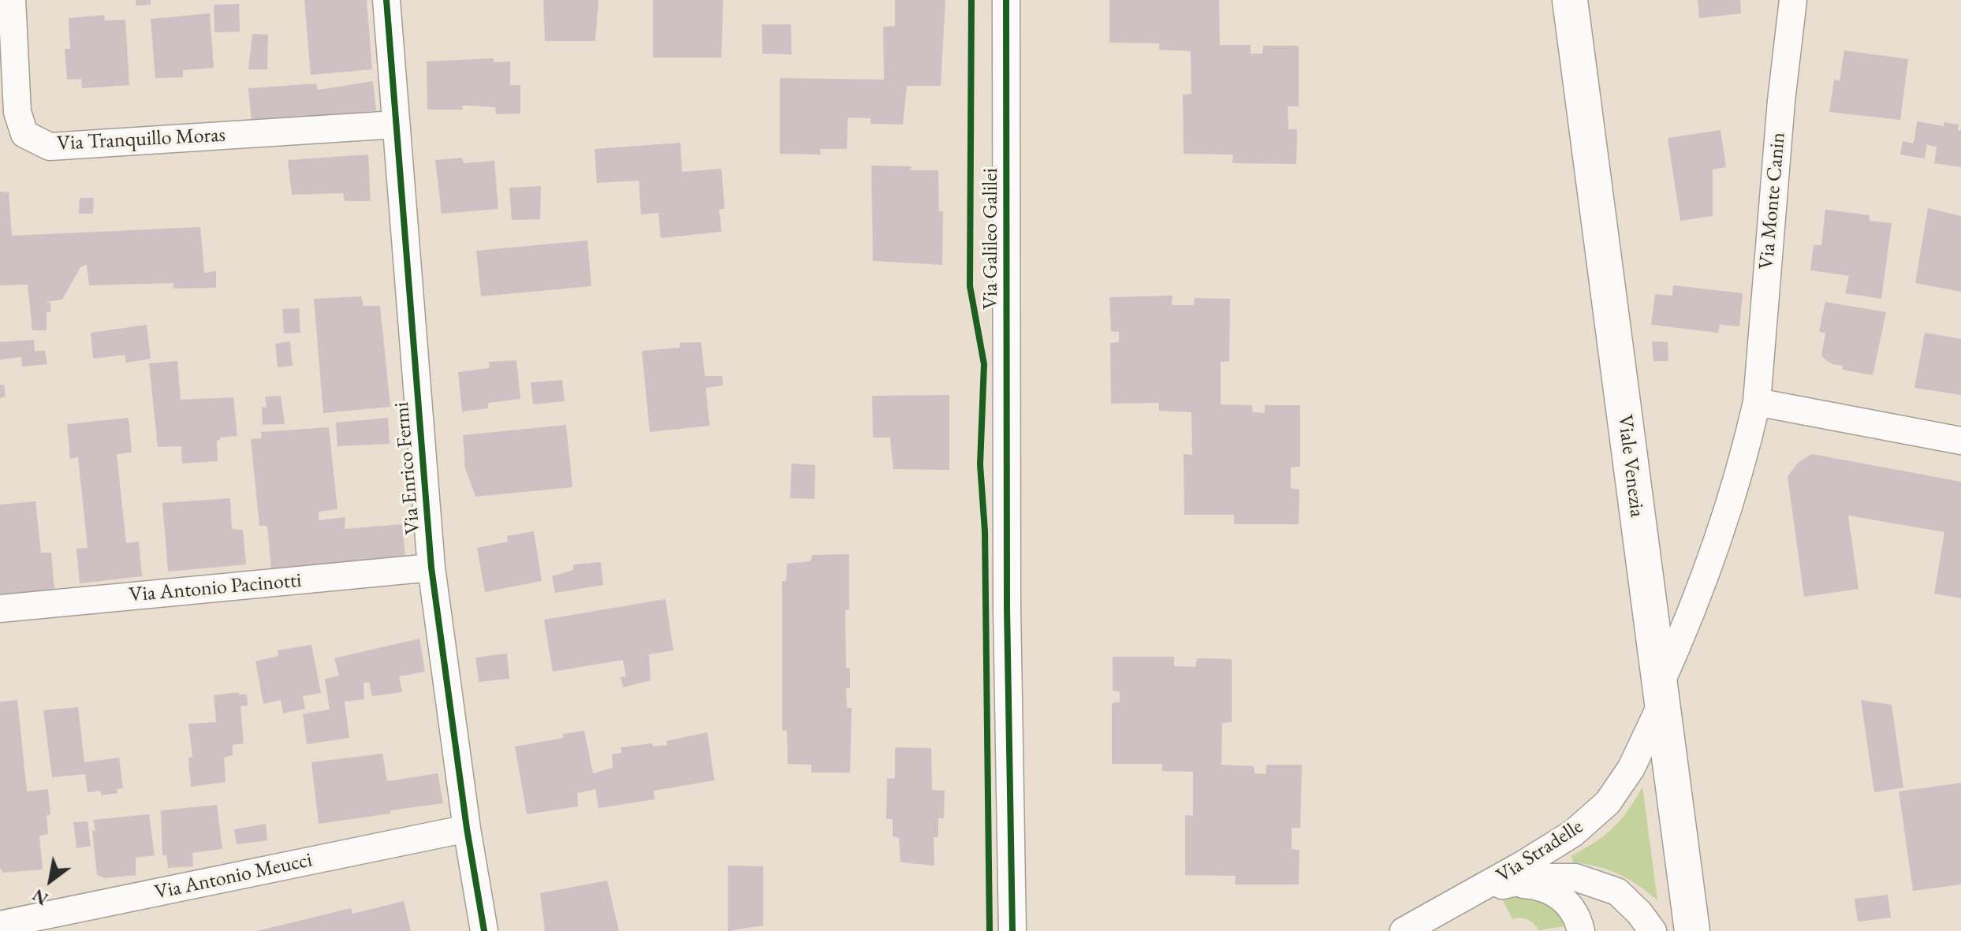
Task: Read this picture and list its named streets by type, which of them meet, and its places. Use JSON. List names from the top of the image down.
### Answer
{
  "streets": {
    "main road": ["Viale Venezia"],
    "street": [
      "Via Tranquillo Moras",
      "Via Monte Canin",
      "Via Galileo Galilei",
      "Via Enrico Fermi",
      "Via Antonio Pacinotti",
      "Via Stradelle",
      "Via Antonio Meucci"
    ]
  },
  "crossings": [
    ["Via Tranquillo Moras", "Via Enrico Fermi"],
    ["Via Monte Canin", "Viale Venezia"],
    ["Via Monte Canin", "Via Stradelle"],
    ["Viale Venezia", "Via Stradelle"],
    ["Via Enrico Fermi", "Via Antonio Pacinotti"],
    ["Via Enrico Fermi", "Via Antonio Meucci"]
  ],
  "north": "bottom left"
}
